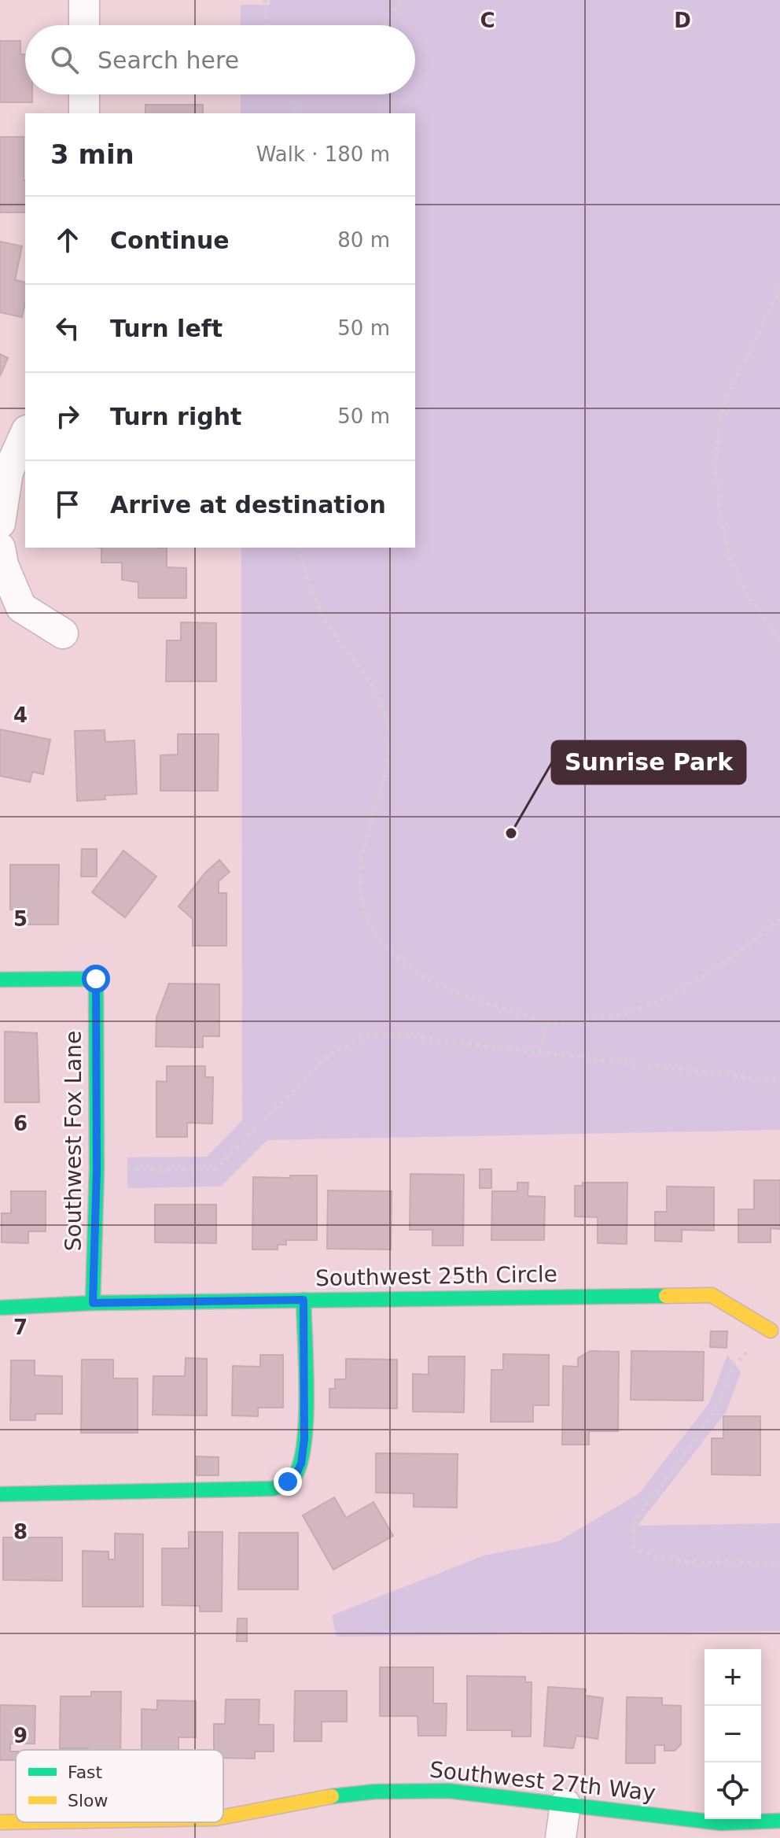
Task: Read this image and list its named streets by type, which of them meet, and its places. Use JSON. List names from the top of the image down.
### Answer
{
  "streets": {
    "street": ["Southwest Fox Lane", "Southwest 25th Circle", "Southwest 27th Way"]
  },
  "crossings": [
    ["Southwest Fox Lane", "Southwest 25th Circle"]
  ],
  "places": ["Sunrise Park"],
  "legend": ["Fast", "Slow"],
  "page": {
    "search": "Search here",
    "heading": ["3 min", "Walk · 180 m"],
    "list": [
      ["Continue", "80 m"],
      ["Turn left", "50 m"],
      ["Turn right", "50 m"],
      "Arrive at destination"
    ],
    "map_buttons": ["+", "−"]
  },
  "grid": {
    "columns": ["C", "D"],
    "rows": [
      "4",
      "5",
      "6",
      "7",
      "8",
      "9"
    ]
  }
}
